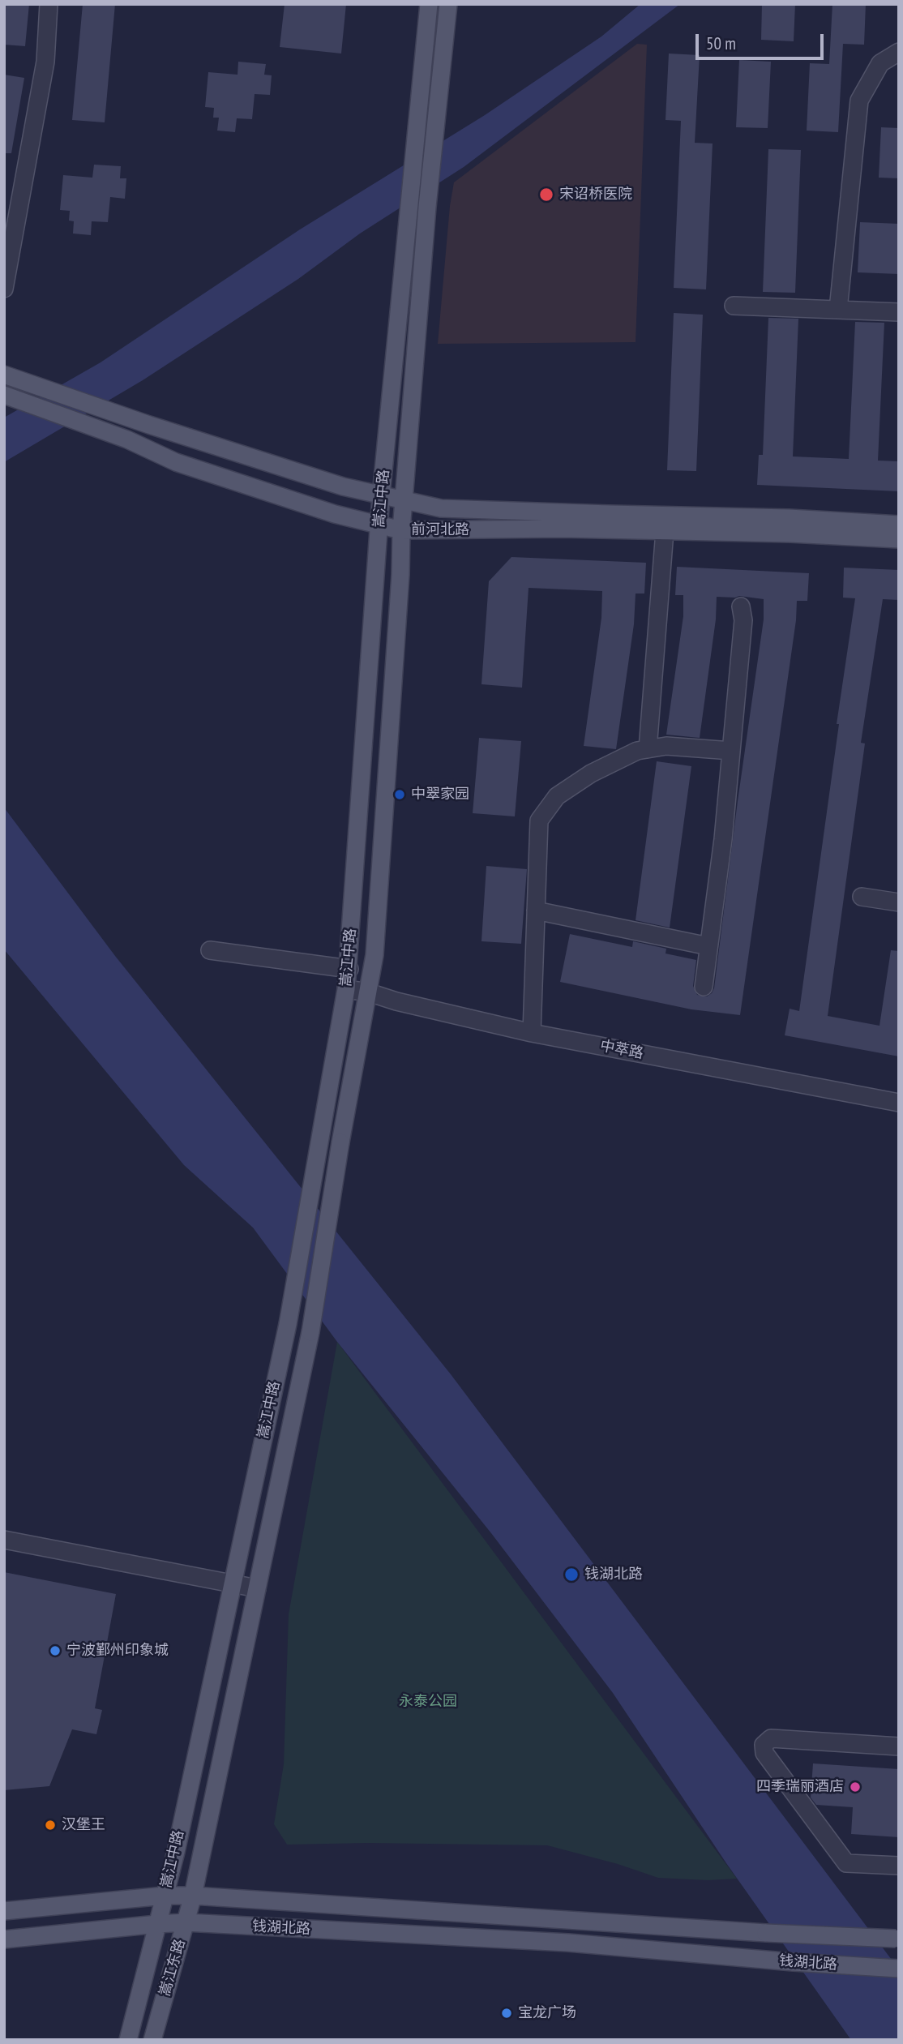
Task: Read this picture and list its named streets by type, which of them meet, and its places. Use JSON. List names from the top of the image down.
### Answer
{
  "streets": {
    "main road": [
      "嵩江中路",
      "前河北路",
      "钱湖北路",
      "嵩江东路"
    ],
    "street": ["中萃路"]
  },
  "crossings": [
    ["嵩江中路", "前河北路"],
    ["嵩江中路", "中萃路"],
    ["嵩江中路", "钱湖北路"],
    ["嵩江中路", "嵩江东路"],
    ["钱湖北路", "嵩江东路"]
  ],
  "parks": ["永泰公园"],
  "places": [
    "宋诏桥医院",
    "中翠家园",
    "钱湖北路",
    "宁波鄞州印象城",
    "四季瑞丽酒店",
    "汉堡王",
    "宝龙广场"
  ],
  "scale_bar": "50 m"
}
